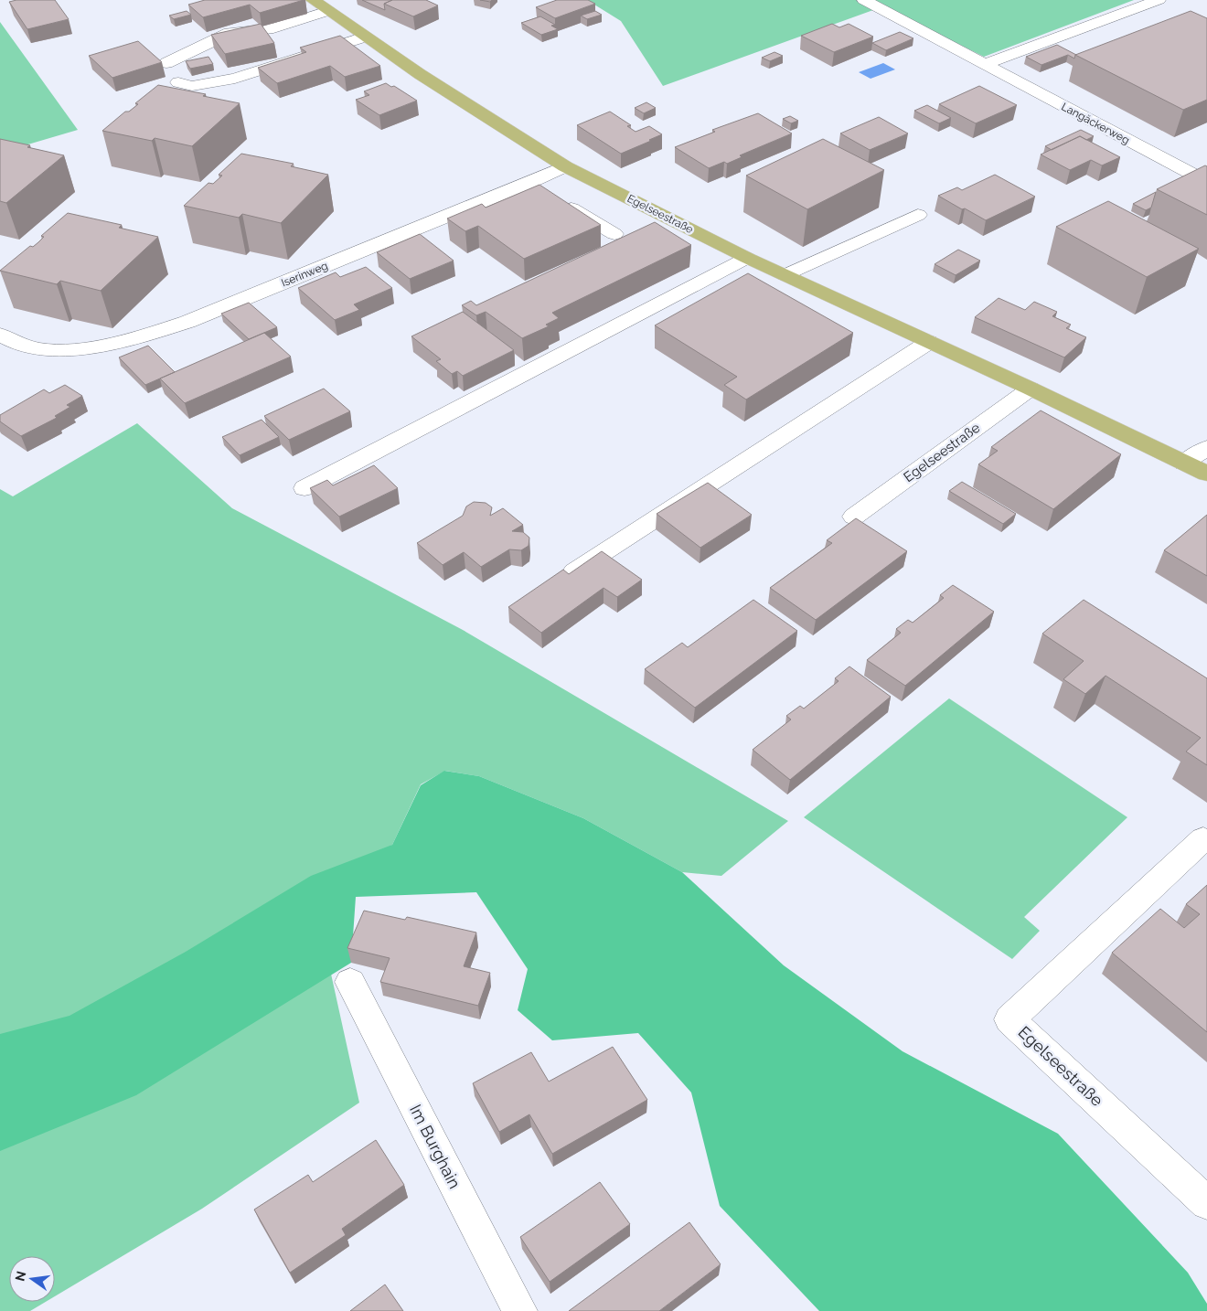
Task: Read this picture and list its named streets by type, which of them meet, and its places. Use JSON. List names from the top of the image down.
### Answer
{
  "streets": {
    "main road": ["Egelseestraße"],
    "street": ["Langäckerweg", "Iserinweg", "Im Burghain"]
  },
  "crossings": [
    ["Egelseestraße", "Iserinweg"]
  ],
  "north": "left"
}
